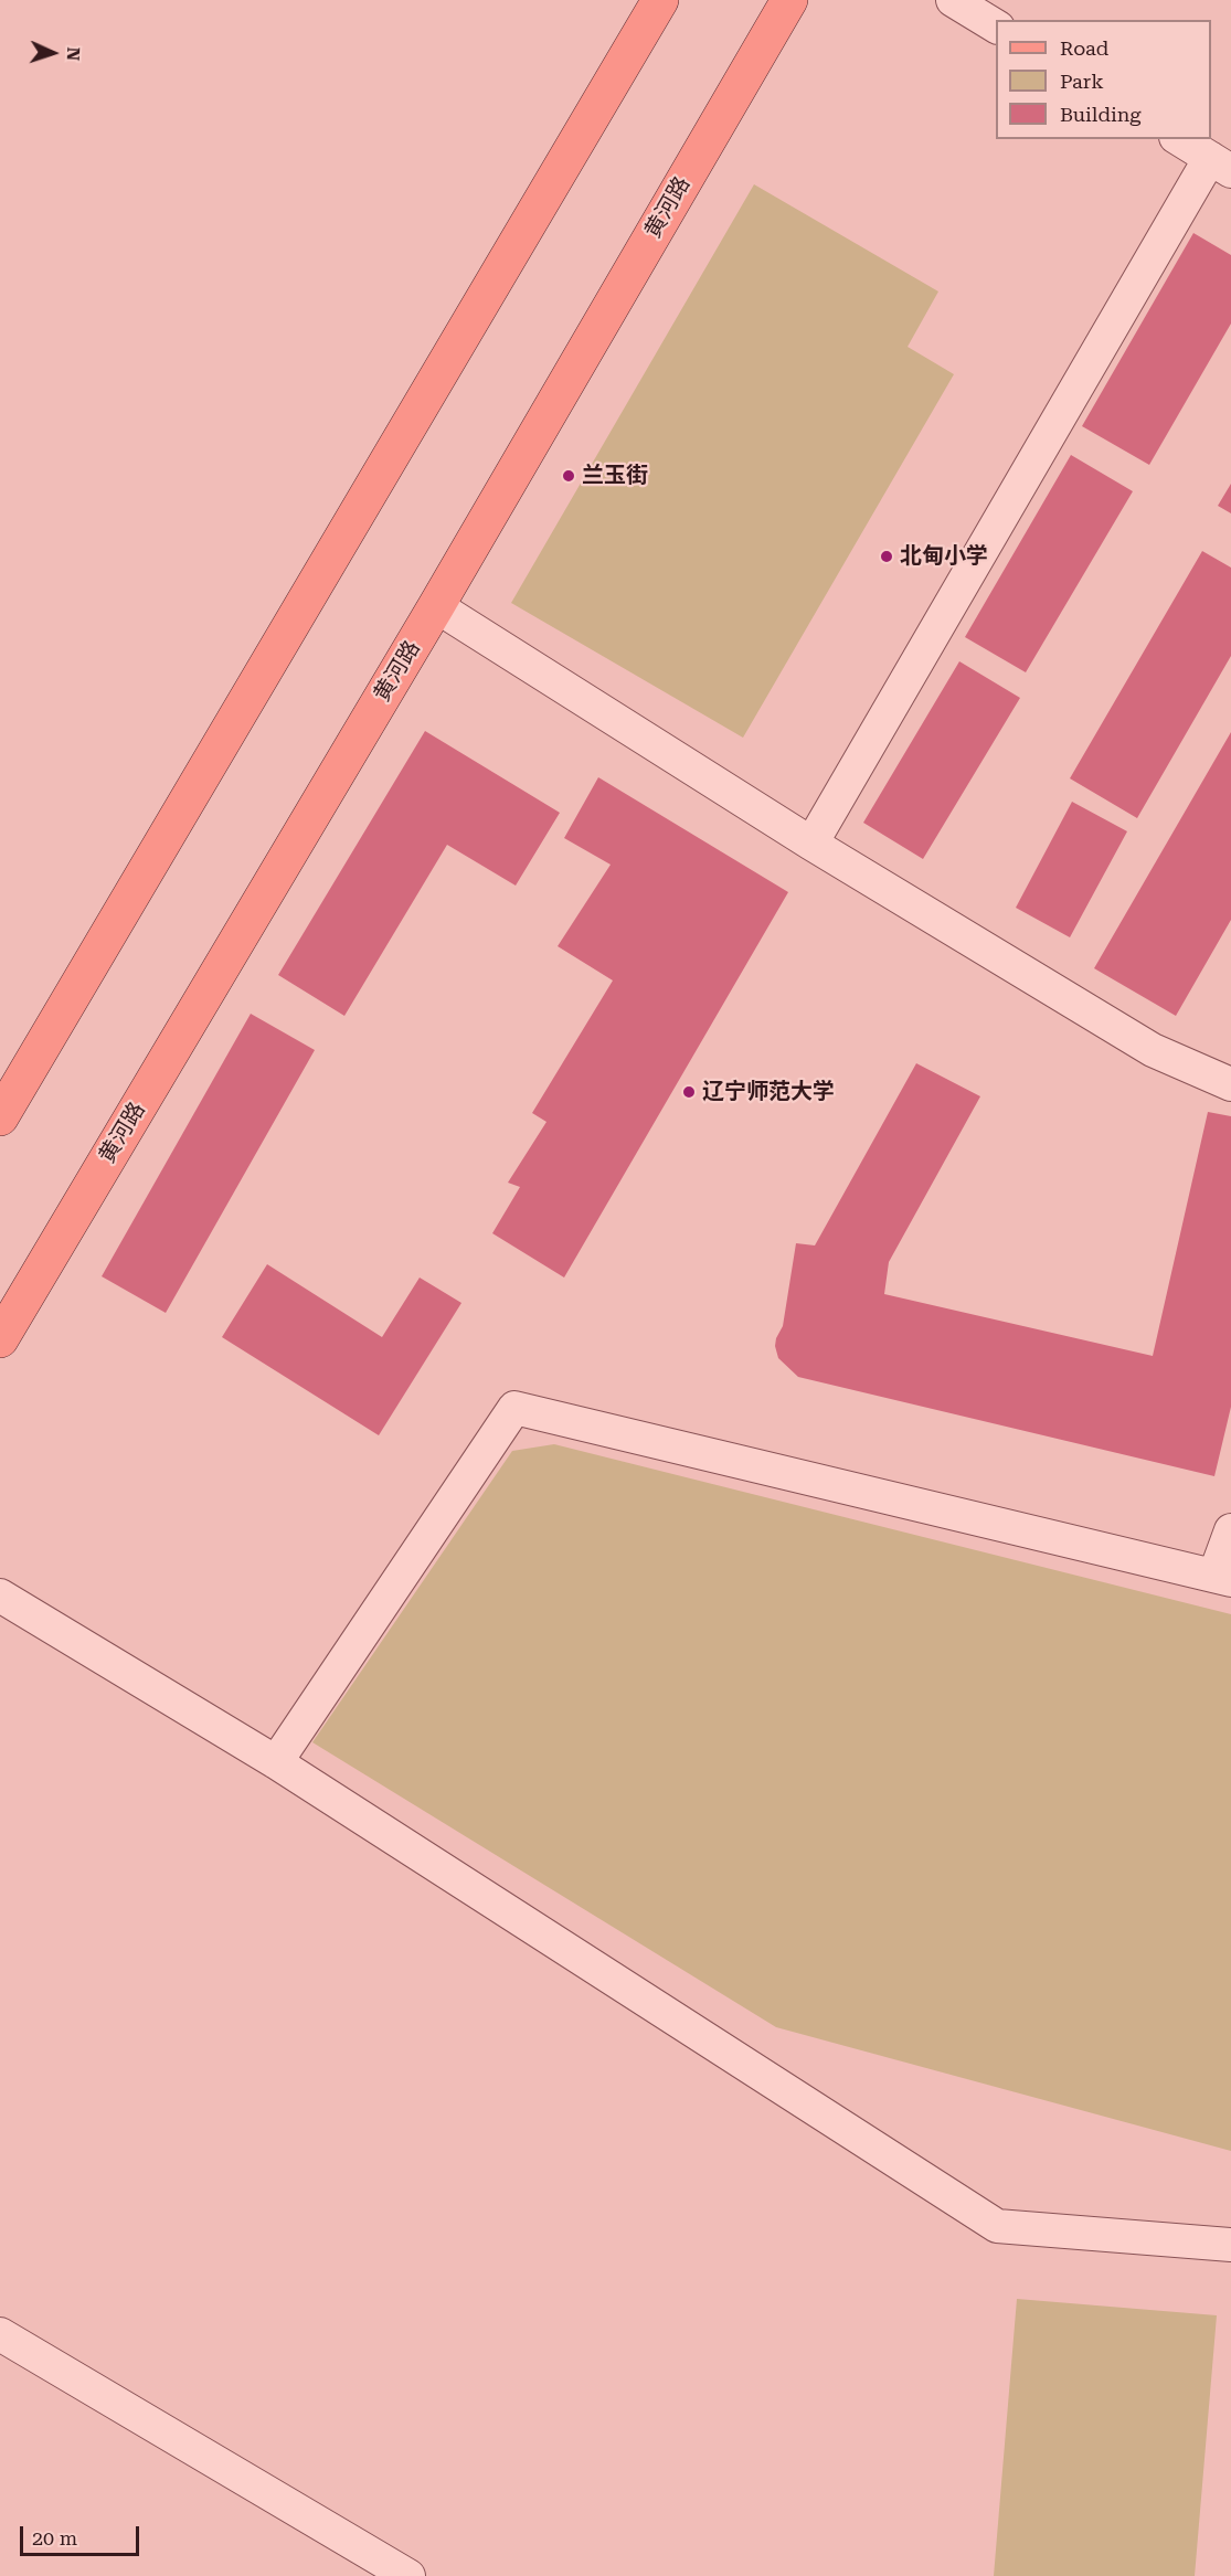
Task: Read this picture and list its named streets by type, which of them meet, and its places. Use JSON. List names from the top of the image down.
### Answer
{
  "streets": {
    "main road": ["黄河路"]
  },
  "places": ["兰玉街", "北甸小学", "辽宁师范大学"],
  "legend": ["Road", "Park", "Building"],
  "scale_bar": "20 m",
  "north": "right"
}
